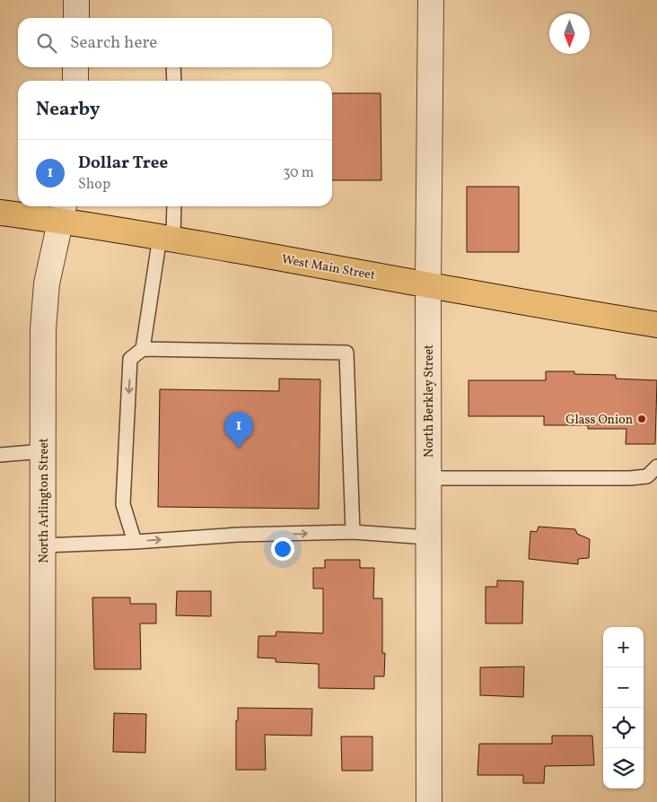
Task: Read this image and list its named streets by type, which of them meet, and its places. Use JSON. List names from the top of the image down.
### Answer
{
  "streets": {
    "main road": ["West Main Street"],
    "street": ["North Berkley Street", "North Arlington Street"]
  },
  "crossings": [
    ["West Main Street", "North Berkley Street"],
    ["West Main Street", "North Arlington Street"]
  ],
  "places": ["Glass Onion"],
  "north": "bottom",
  "page": {
    "search": "Search here",
    "heading": "Nearby",
    "list": [
      {
        "mark": "1",
        "name": "Dollar Tree",
        "note": "Shop",
        "value": "30 m"
      }
    ],
    "pins": "1",
    "map_buttons": ["+", "−"]
  }
}
